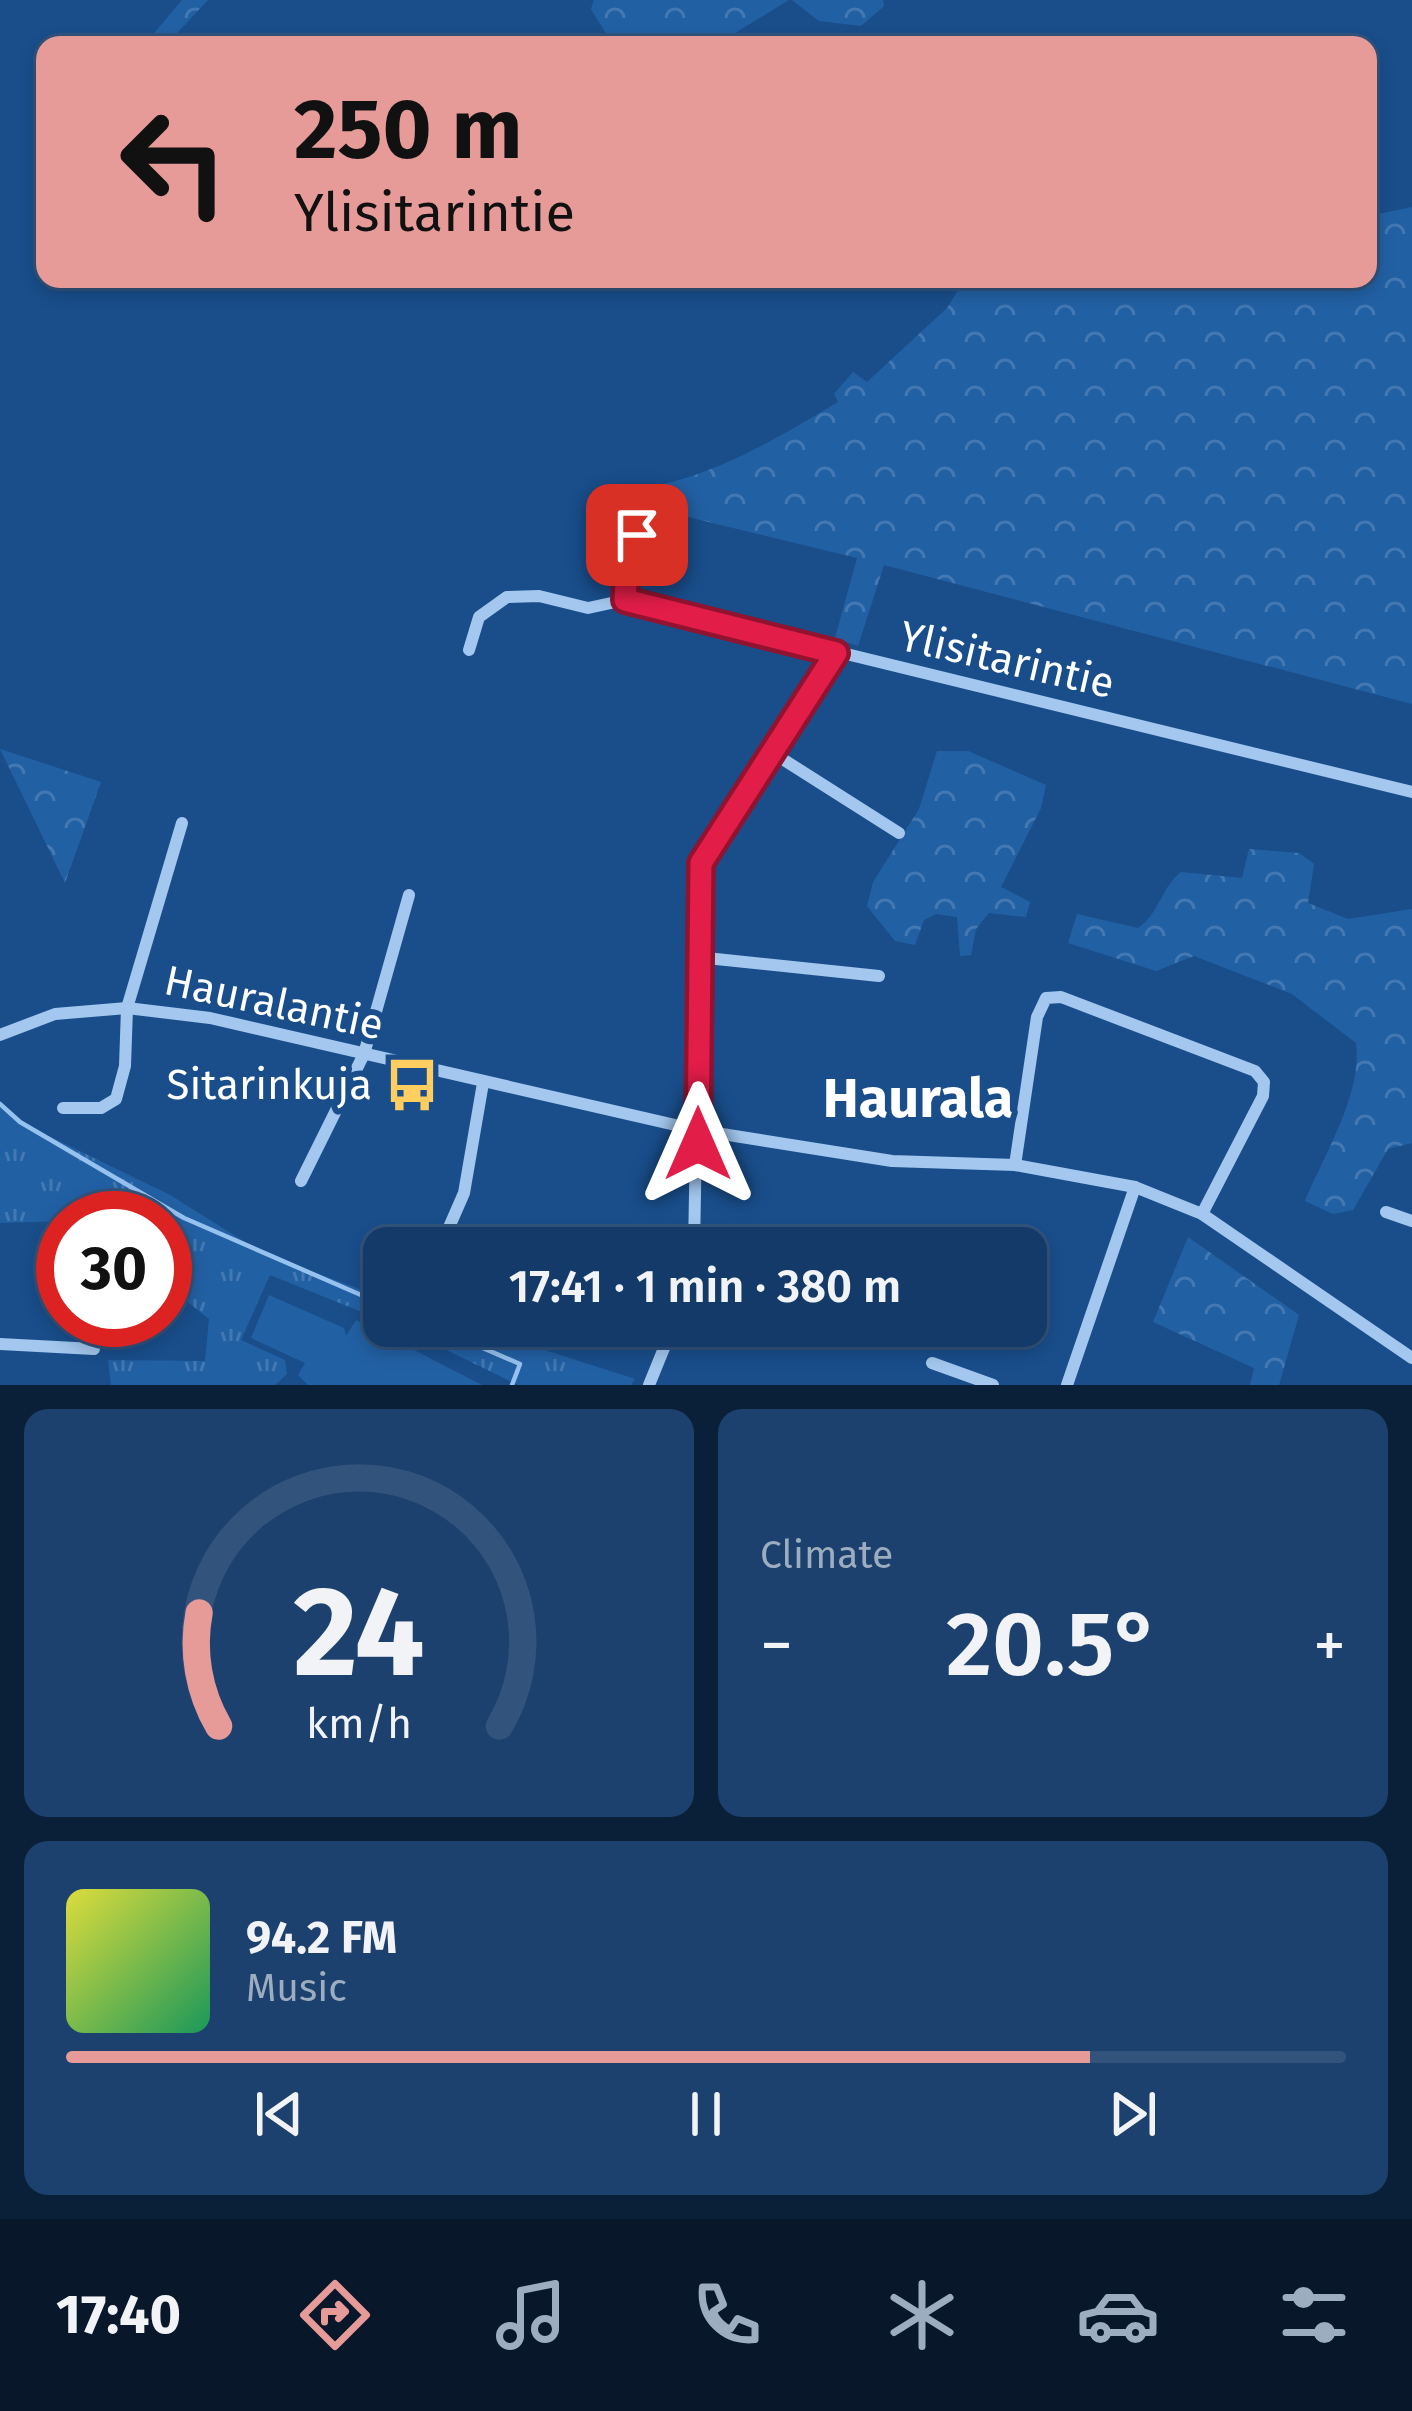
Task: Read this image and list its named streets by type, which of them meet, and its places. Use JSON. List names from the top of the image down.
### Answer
{
  "streets": {
    "street": ["Ylisitarintie", "Hauralantie"]
  },
  "districts": ["Haurala"],
  "places": {
    "bus stop": ["Sitarinkuja"]
  },
  "page": {
    "turn": ["250 m", "Ylisitarintie"],
    "limit": "30",
    "trip": "17:41 · 1 min · 380 m",
    "tile": "Climate",
    "heat": ["−", "20.5°", "+"],
    "song": ["94.2 FM", "Music"],
    "tabs": "17:40",
    "gauge": ["24", "km/h"]
  }
}
